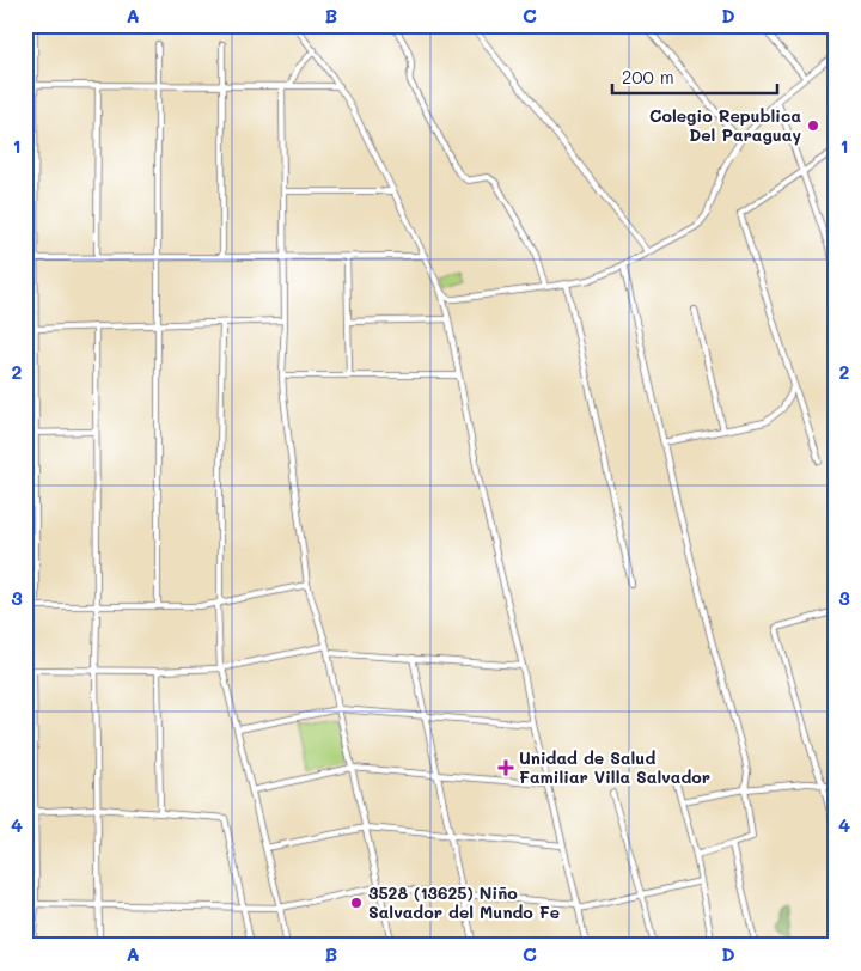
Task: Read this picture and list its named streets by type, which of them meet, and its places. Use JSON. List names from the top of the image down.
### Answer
{
  "places": {
    "other": ["Colegio Republica Del Paraguay", "3528 (13625) Niño Salvador del Mundo Fe"],
    "health": ["Unidad de Salud Familiar Villa Salvador"]
  },
  "scale_bar": "200 m",
  "grid": {
    "columns": [
      "A",
      "B",
      "C",
      "D"
    ],
    "rows": [
      "1",
      "2",
      "3",
      "4"
    ]
  }
}
